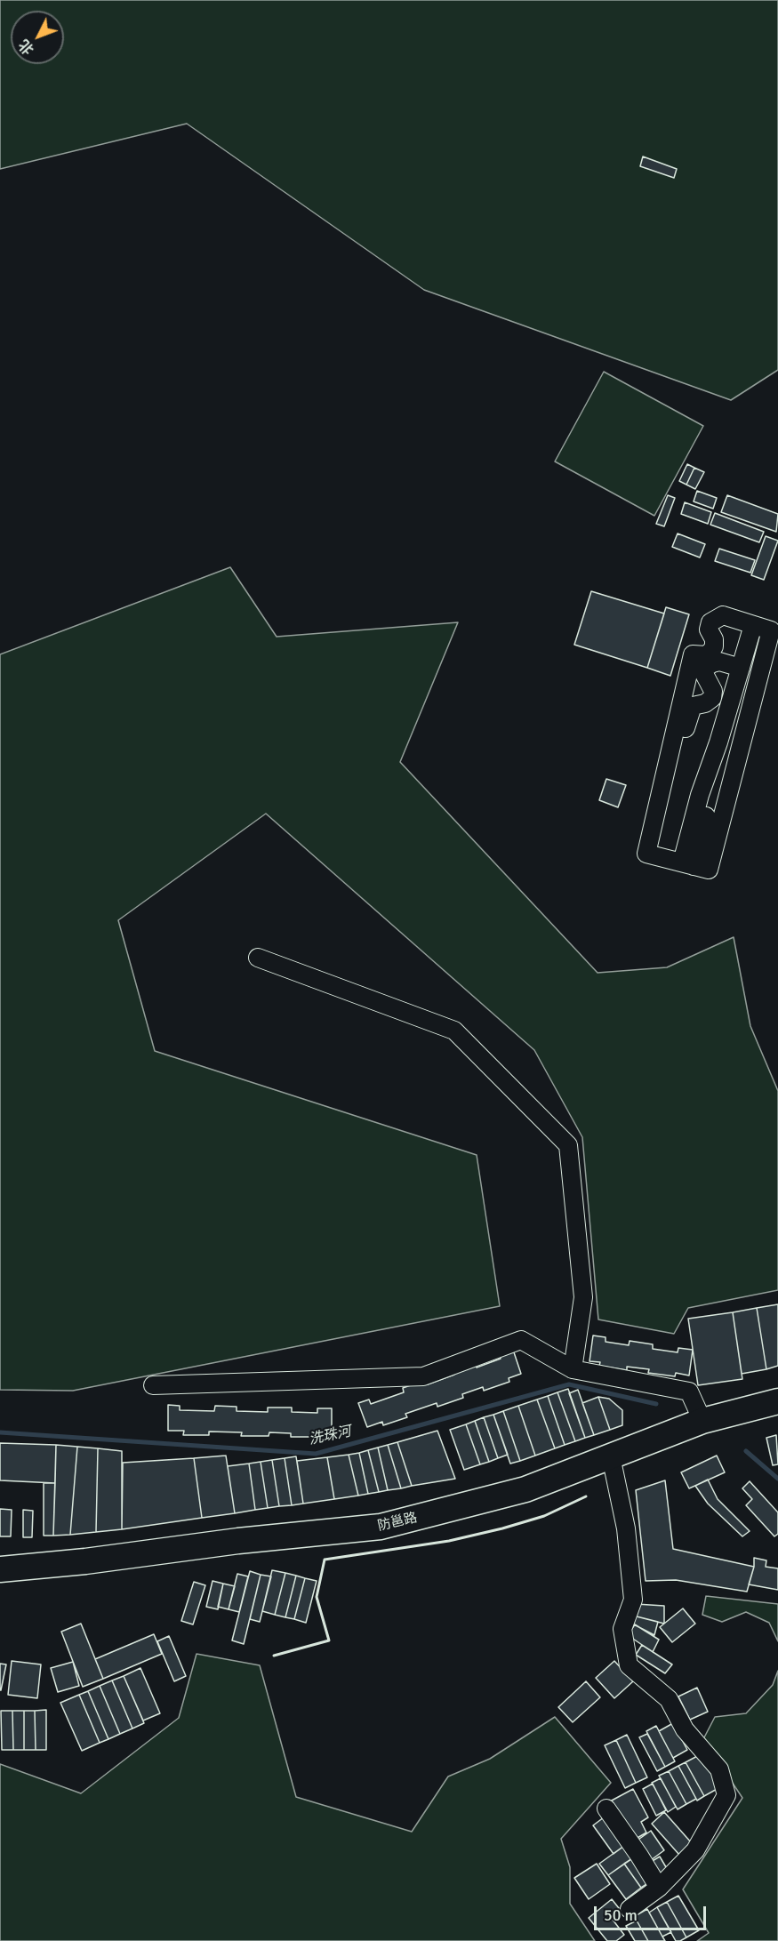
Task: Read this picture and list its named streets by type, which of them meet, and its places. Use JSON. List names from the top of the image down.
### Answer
{
  "streets": {
    "highway": ["防邕路"]
  },
  "water": ["洗珠河"],
  "scale_bar": "50 m",
  "north": "bottom left"
}
